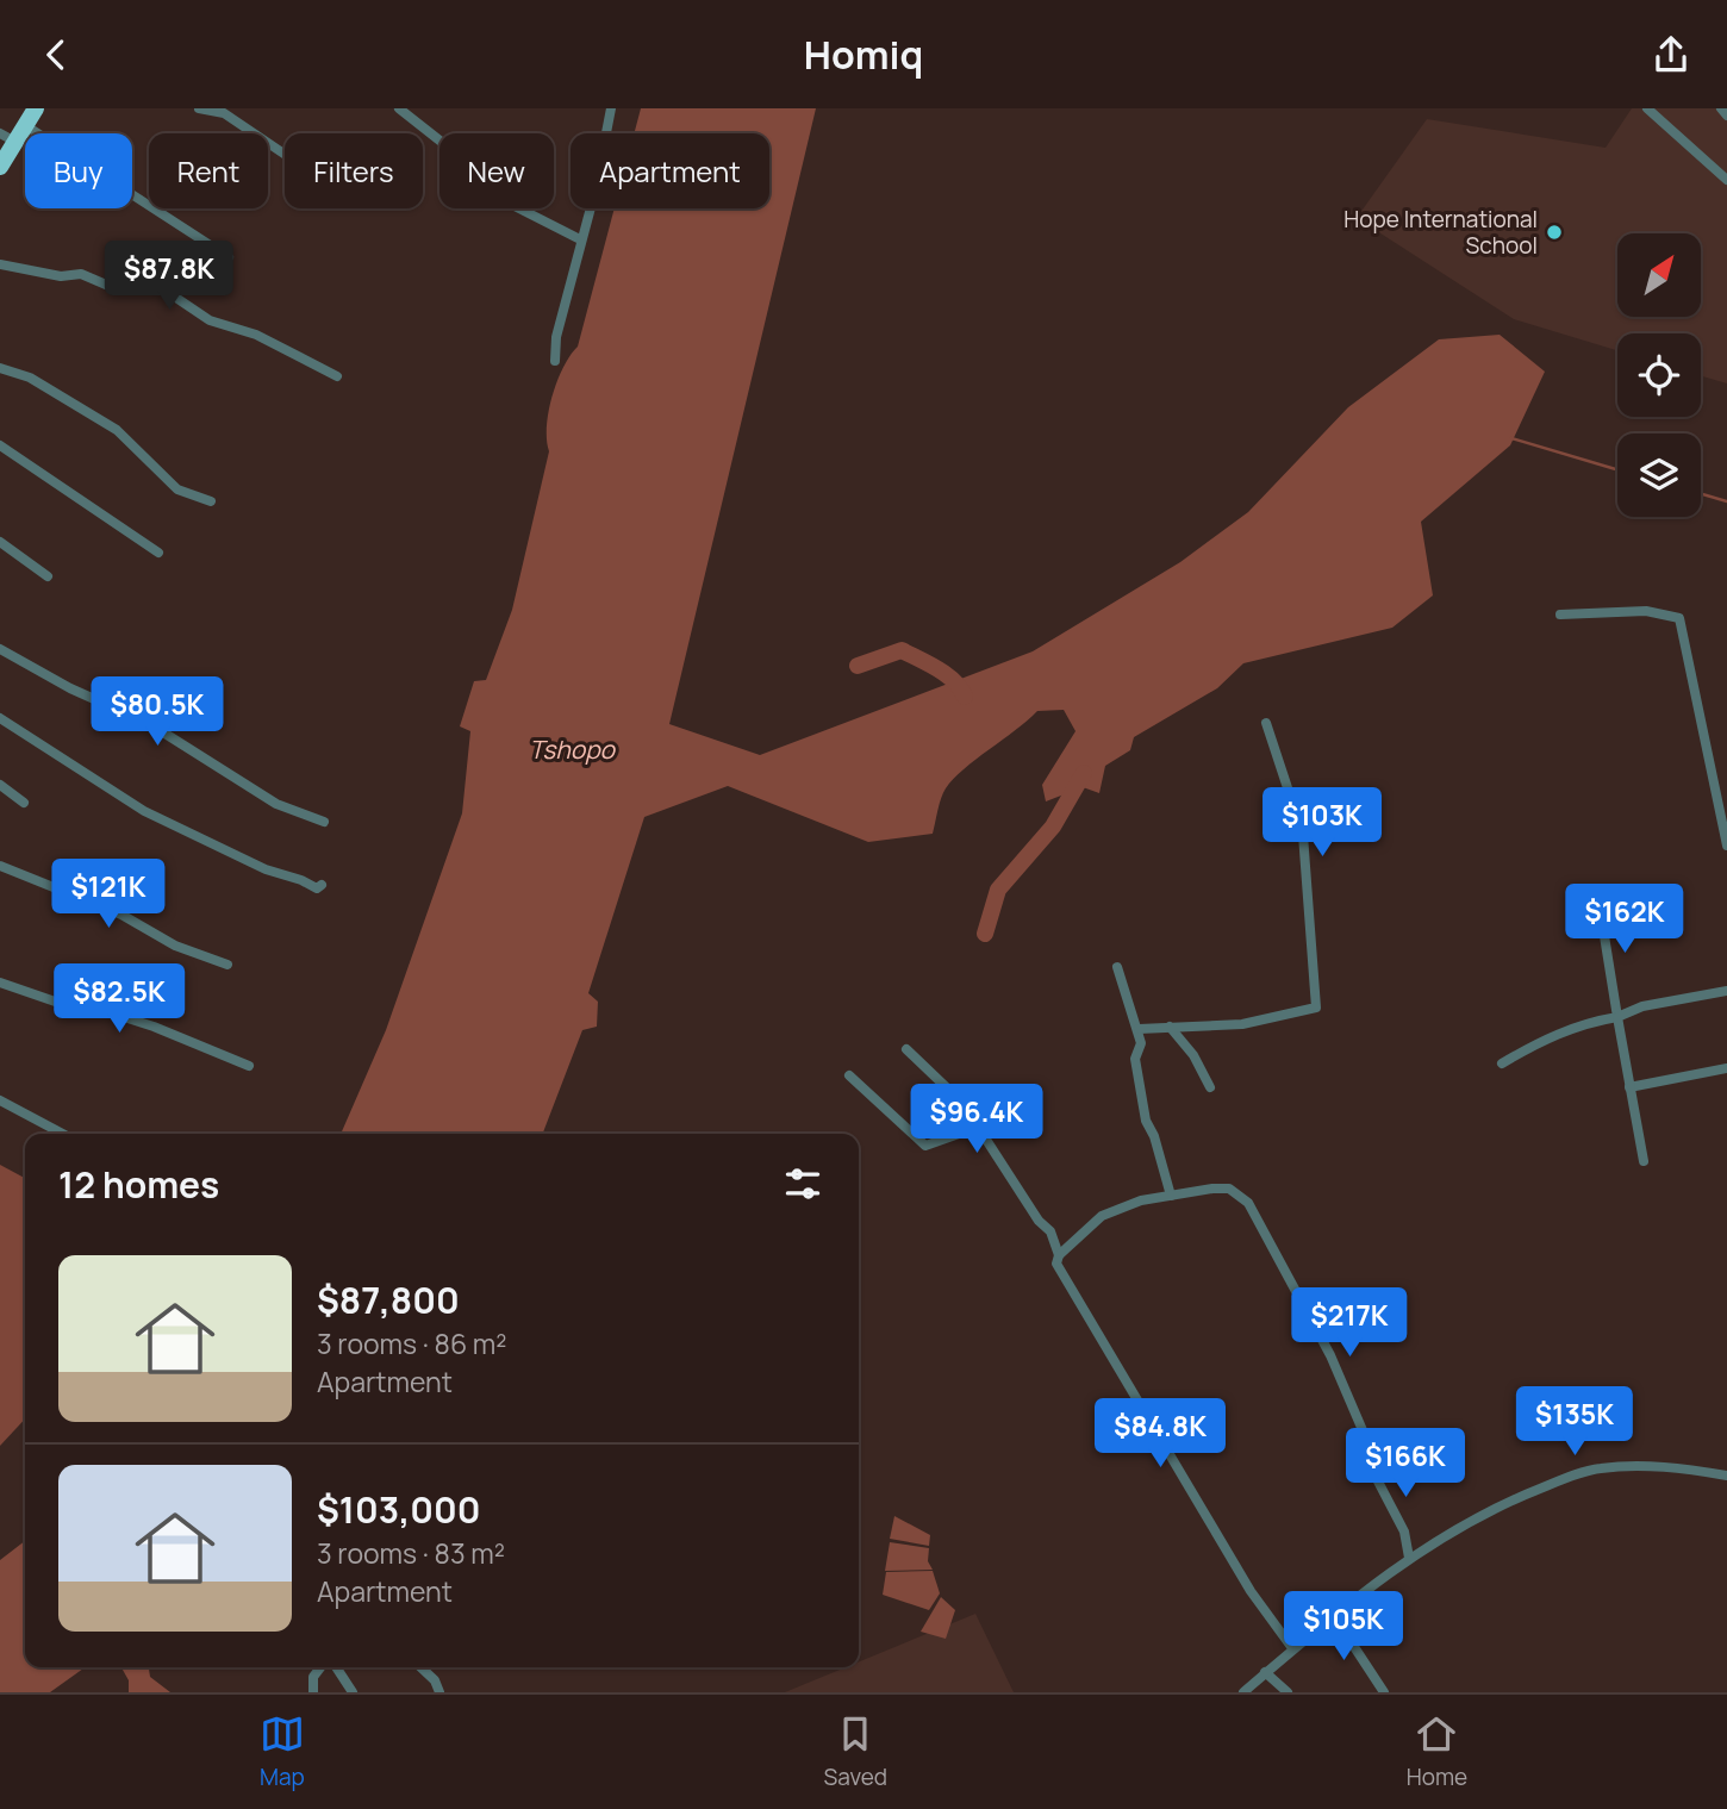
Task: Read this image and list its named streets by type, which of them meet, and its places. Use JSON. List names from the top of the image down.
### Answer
{
  "water": ["Tshopo"],
  "places": ["Hope International School"],
  "north": "top right",
  "page": {
    "header": "Homiq",
    "chip": [
      "Buy",
      "Rent",
      "Filters",
      "New",
      "Apartment"
    ],
    "price": [
      "$87.8K",
      "$80.5K",
      "$103K",
      "$121K",
      "$162K",
      "$82.5K",
      "$96.4K",
      "$217K",
      "$135K",
      "$84.8K",
      "$166K",
      "$105K"
    ],
    "heading": "12 homes",
    "list": [
      {
        "name": "$87,800",
        "note": "3 rooms · 86 m² · Apartment"
      },
      {
        "name": "$103,000",
        "note": "3 rooms · 83 m² · Apartment"
      }
    ],
    "tabs": ["Map", "Saved", "Home"]
  }
}
